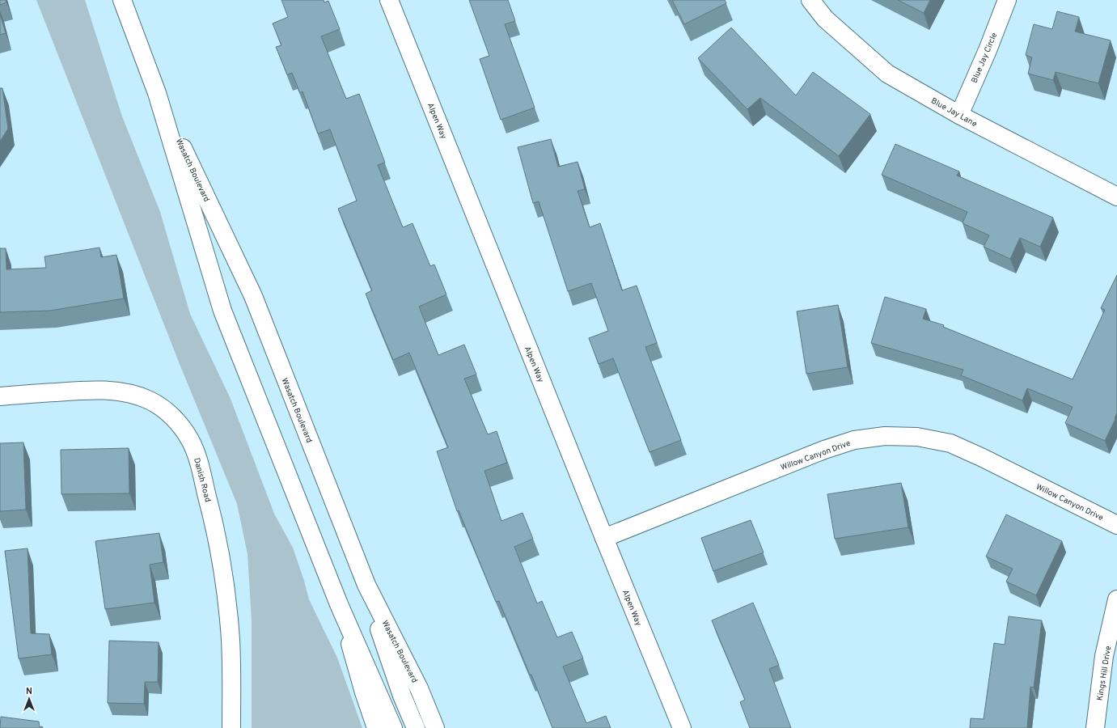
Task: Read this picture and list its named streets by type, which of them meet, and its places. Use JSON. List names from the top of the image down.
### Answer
{
  "streets": {
    "street": [
      "Blue Jay Circle",
      "Blue Jay Lane",
      "Alpen Way",
      "Wasatch Boulevard",
      "Willow Canyon Drive",
      "Danish Road",
      "Kings Hill Drive"
    ]
  },
  "crossings": [
    ["Blue Jay Circle", "Blue Jay Lane"],
    ["Alpen Way", "Willow Canyon Drive"]
  ],
  "north": "top"
}
